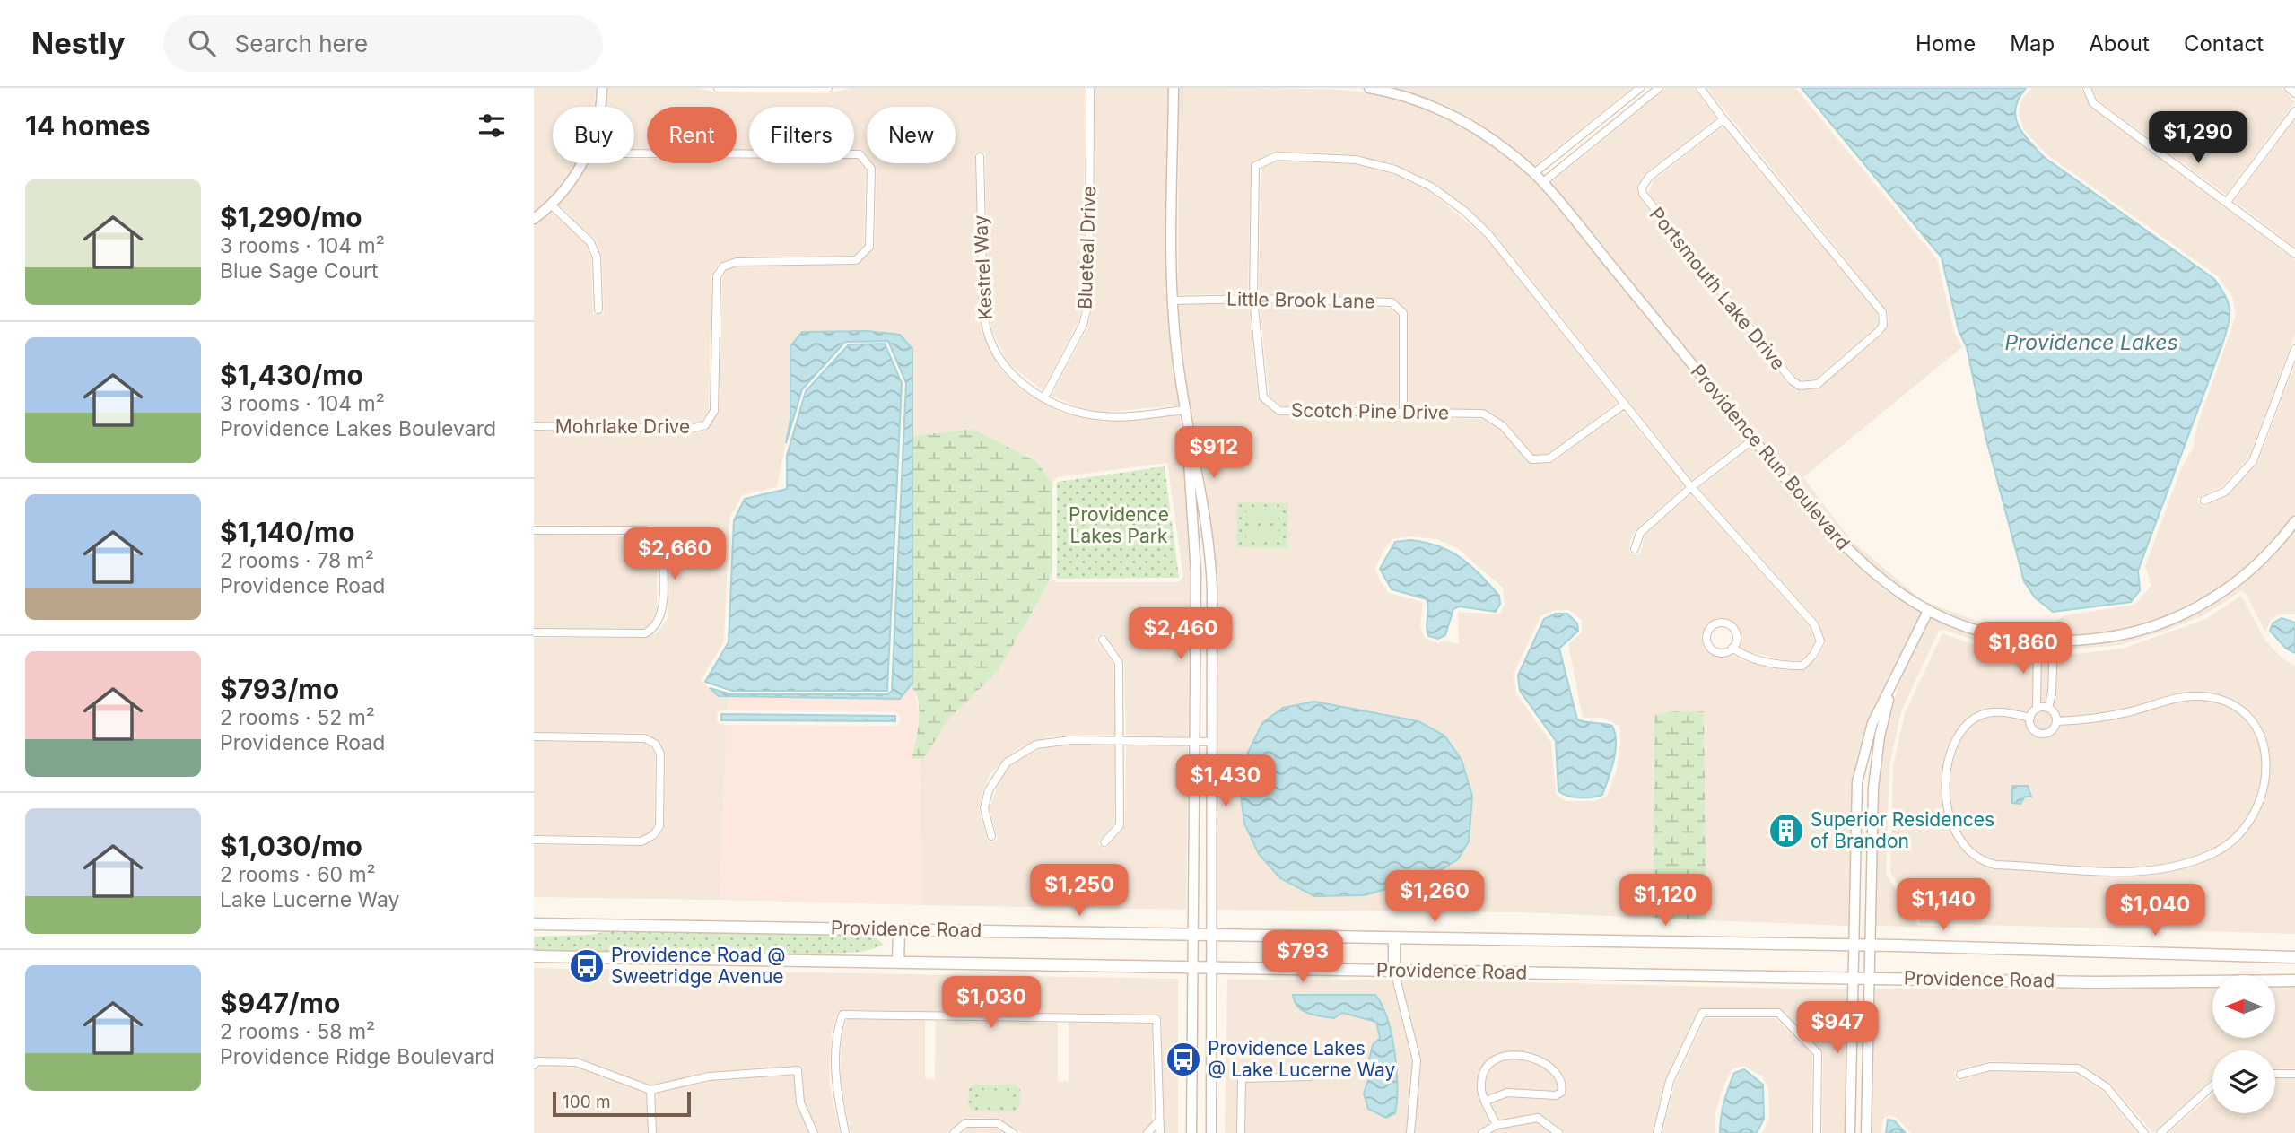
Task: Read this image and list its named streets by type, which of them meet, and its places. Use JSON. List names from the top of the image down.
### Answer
{
  "streets": {
    "main road": ["Providence Road"],
    "street": [
      "Blueteal Drive",
      "Kestrel Way",
      "Portsmouth Lake Drive",
      "Little Brook Lane",
      "Scotch Pine Drive",
      "Mohrlake Drive",
      "Providence Run Boulevard"
    ]
  },
  "crossings": [
    ["Blueteal Drive", "Kestrel Way"],
    ["Little Brook Lane", "Scotch Pine Drive"]
  ],
  "water": ["Providence Lakes"],
  "parks": ["Providence Lakes Park"],
  "places": {
    "building": ["Superior Residences of Brandon"],
    "bus stop": ["Providence Road @ Sweetridge Avenue", "Providence Lakes @ Lake Lucerne Way"]
  },
  "scale_bar": "100 m",
  "north": "left",
  "page": {
    "header": "Nestly",
    "search": "Search here",
    "nav": [
      "Home",
      "Map",
      "About",
      "Contact"
    ],
    "heading": "14 homes",
    "chip": [
      "Buy",
      "Rent",
      "Filters",
      "New"
    ],
    "price": [
      "$1,290",
      "$912",
      "$2,660",
      "$2,460",
      "$1,860",
      "$1,430",
      "$1,250",
      "$1,260",
      "$1,120",
      "$1,140",
      "$1,040",
      "$793",
      "$1,030",
      "$947"
    ],
    "list": [
      {
        "name": "$1,290/mo",
        "note": "3 rooms · 104 m² · Blue Sage Court"
      },
      {
        "name": "$1,430/mo",
        "note": "3 rooms · 104 m² · Providence Lakes Boulevard"
      },
      {
        "name": "$1,140/mo",
        "note": "2 rooms · 78 m² · Providence Road"
      },
      {
        "name": "$793/mo",
        "note": "2 rooms · 52 m² · Providence Road"
      },
      {
        "name": "$1,030/mo",
        "note": "2 rooms · 60 m² · Lake Lucerne Way"
      },
      {
        "name": "$947/mo",
        "note": "2 rooms · 58 m² · Providence Ridge Boulevard"
      }
    ],
    "scale": "100 m"
  }
}
